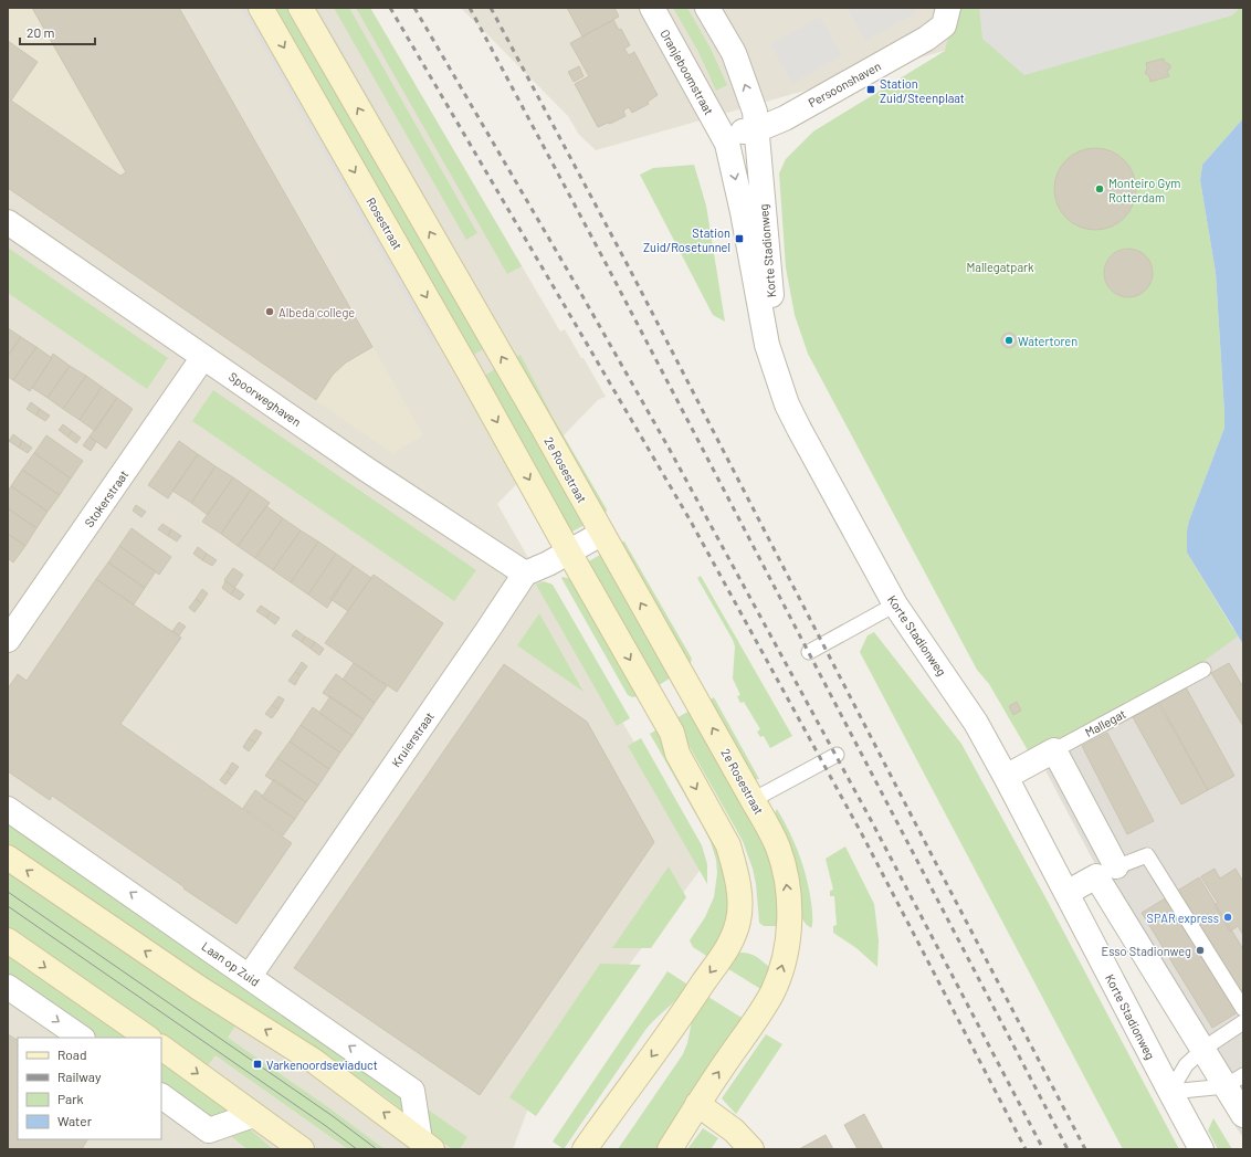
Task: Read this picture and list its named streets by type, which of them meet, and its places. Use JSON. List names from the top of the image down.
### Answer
{
  "streets": {
    "main road": ["Rosestraat", "2e Rosestraat", "Laan op Zuid"],
    "street": [
      "Oranjeboomstraat",
      "Persoonshaven",
      "Korte Stadionweg",
      "Spoorweghaven",
      "Stokerstraat",
      "Mallegat",
      "Kruierstraat"
    ]
  },
  "crossings": [
    ["Oranjeboomstraat", "Persoonshaven"],
    ["Oranjeboomstraat", "Korte Stadionweg"],
    ["Persoonshaven", "Korte Stadionweg"],
    ["Korte Stadionweg", "Mallegat"],
    ["Spoorweghaven", "Stokerstraat"],
    ["Spoorweghaven", "Kruierstraat"],
    ["Kruierstraat", "Laan op Zuid"]
  ],
  "one_way": ["Rosestraat", "2e Rosestraat", "Laan op Zuid"],
  "parks": ["Mallegatpark"],
  "places": {
    "transit": ["Station Zuid/Steenplaat", "Station Zuid/Rosetunnel", "Varkenoordseviaduct"],
    "other": [
      "Monteiro Gym Rotterdam",
      "Albeda college",
      "Watertoren",
      "SPAR express",
      "Esso Stadionweg"
    ]
  },
  "legend": [
    "Road",
    "Railway",
    "Park",
    "Water"
  ],
  "scale_bar": "20 m"
}
